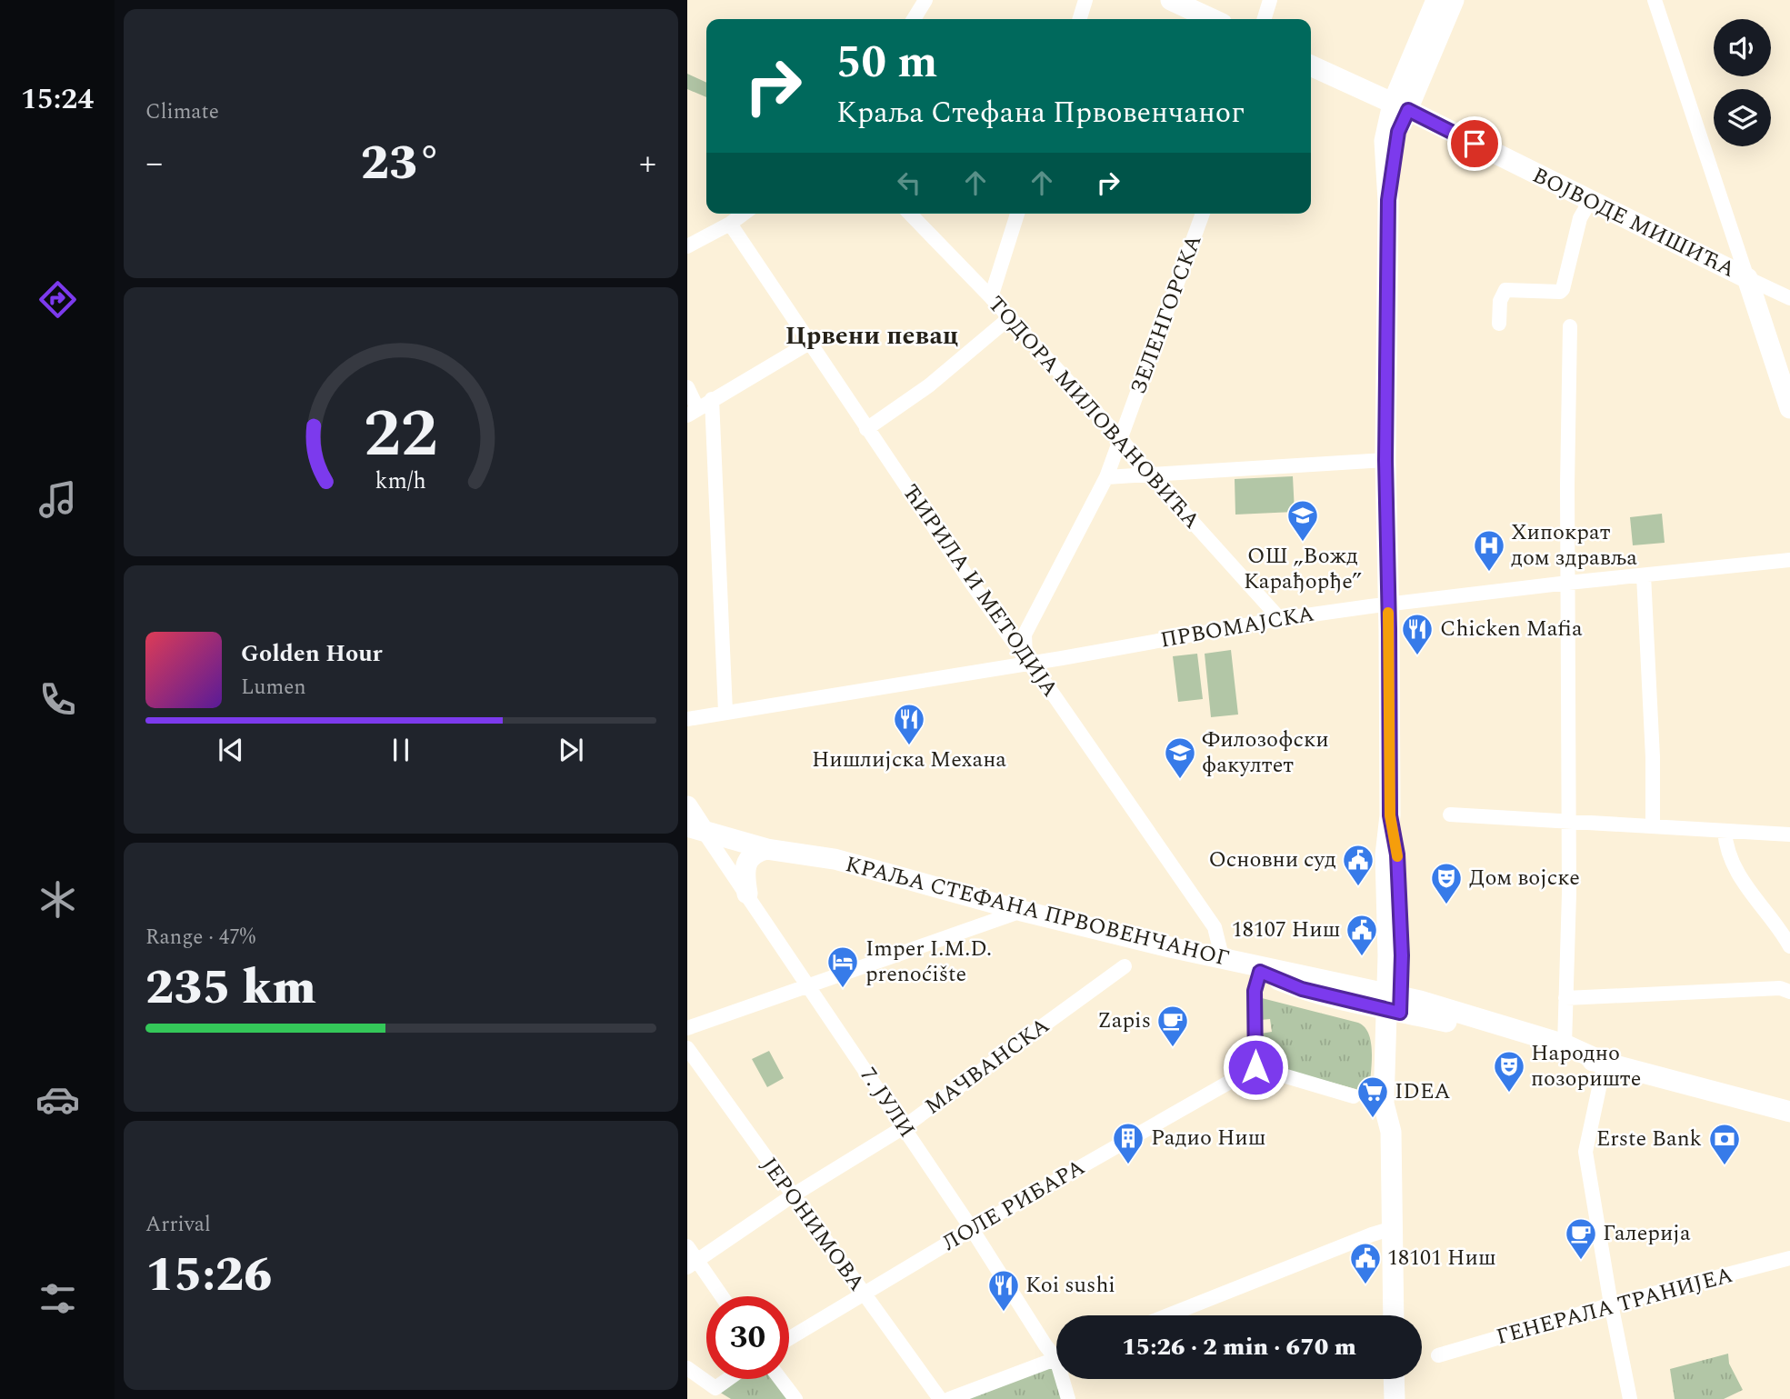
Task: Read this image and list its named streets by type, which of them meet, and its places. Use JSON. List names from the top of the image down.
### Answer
{
  "streets": {
    "main road": ["ВОЈВОДЕ МИШИЋА", "КРАЉА СТЕФАНА ПРВОВЕНЧАНОГ"],
    "street": [
      "ЗЕЛЕНГОРСКА",
      "ТОДОРА МИЛОВАНОВИЋА",
      "ЋИРИЛА И МЕТОДИЈА",
      "ПРВОМАЈСКА",
      "МАЧВАНСКА",
      "7. ЈУЛИ",
      "ЛОЛЕ РИБАРА",
      "ЈЕРОНИМОВА",
      "ГЕНЕРАЛА ТРАНИЈЕА"
    ]
  },
  "crossings": [
    ["ЗЕЛЕНГОРСКА", "ТОДОРА МИЛОВАНОВИЋА"],
    ["ЗЕЛЕНГОРСКА", "ЋИРИЛА И МЕТОДИЈА"],
    ["ЗЕЛЕНГОРСКА", "ПРВОМАЈСКА"],
    ["ТОДОРА МИЛОВАНОВИЋА", "ПРВОМАЈСКА"],
    ["ЋИРИЛА И МЕТОДИЈА", "ПРВОМАЈСКА"],
    ["ЋИРИЛА И МЕТОДИЈА", "КРАЉА СТЕФАНА ПРВОВЕНЧАНОГ"],
    ["КРАЉА СТЕФАНА ПРВОВЕНЧАНОГ", "7. ЈУЛИ"],
    ["МАЧВАНСКА", "7. ЈУЛИ"],
    ["МАЧВАНСКА", "ЈЕРОНИМОВА"],
    ["7. ЈУЛИ", "ЛОЛЕ РИБАРА"],
    ["ЛОЛЕ РИБАРА", "ЈЕРОНИМОВА"]
  ],
  "districts": ["Црвени певац"],
  "places": {
    "school or university": ["ОШ „Вожд Карађорђе”", "Филозофски факултет"],
    "hospital": ["Хипократ дом здравља"],
    "restaurant": ["Chicken Mafia", "Нишлијска Механа", "Koi sushi"],
    "public building": ["Основни суд", "18107 Ниш", "18101 Ниш"],
    "theatre": ["Дом војске", "Народно позориште"],
    "hotel": ["Imper I.M.D. prenoćište"],
    "cafe": ["Zapis", "Галерија"],
    "supermarket": ["IDEA"],
    "building": ["Радио Ниш"],
    "bank": ["Erste Bank"]
  },
  "page": {
    "tabs": "15:24",
    "tile": [
      "Climate",
      ["Range · 47%", "235 km"],
      ["Arrival", "15:26"]
    ],
    "turn": ["50 m", "Краља Стефана Првовенчаног"],
    "heat": ["−", "23°", "+"],
    "song": ["Golden Hour", "Lumen"],
    "limit": "30",
    "trip": "15:26 · 2 min · 670 m",
    "gauge": ["22", "km/h"]
  }
}
